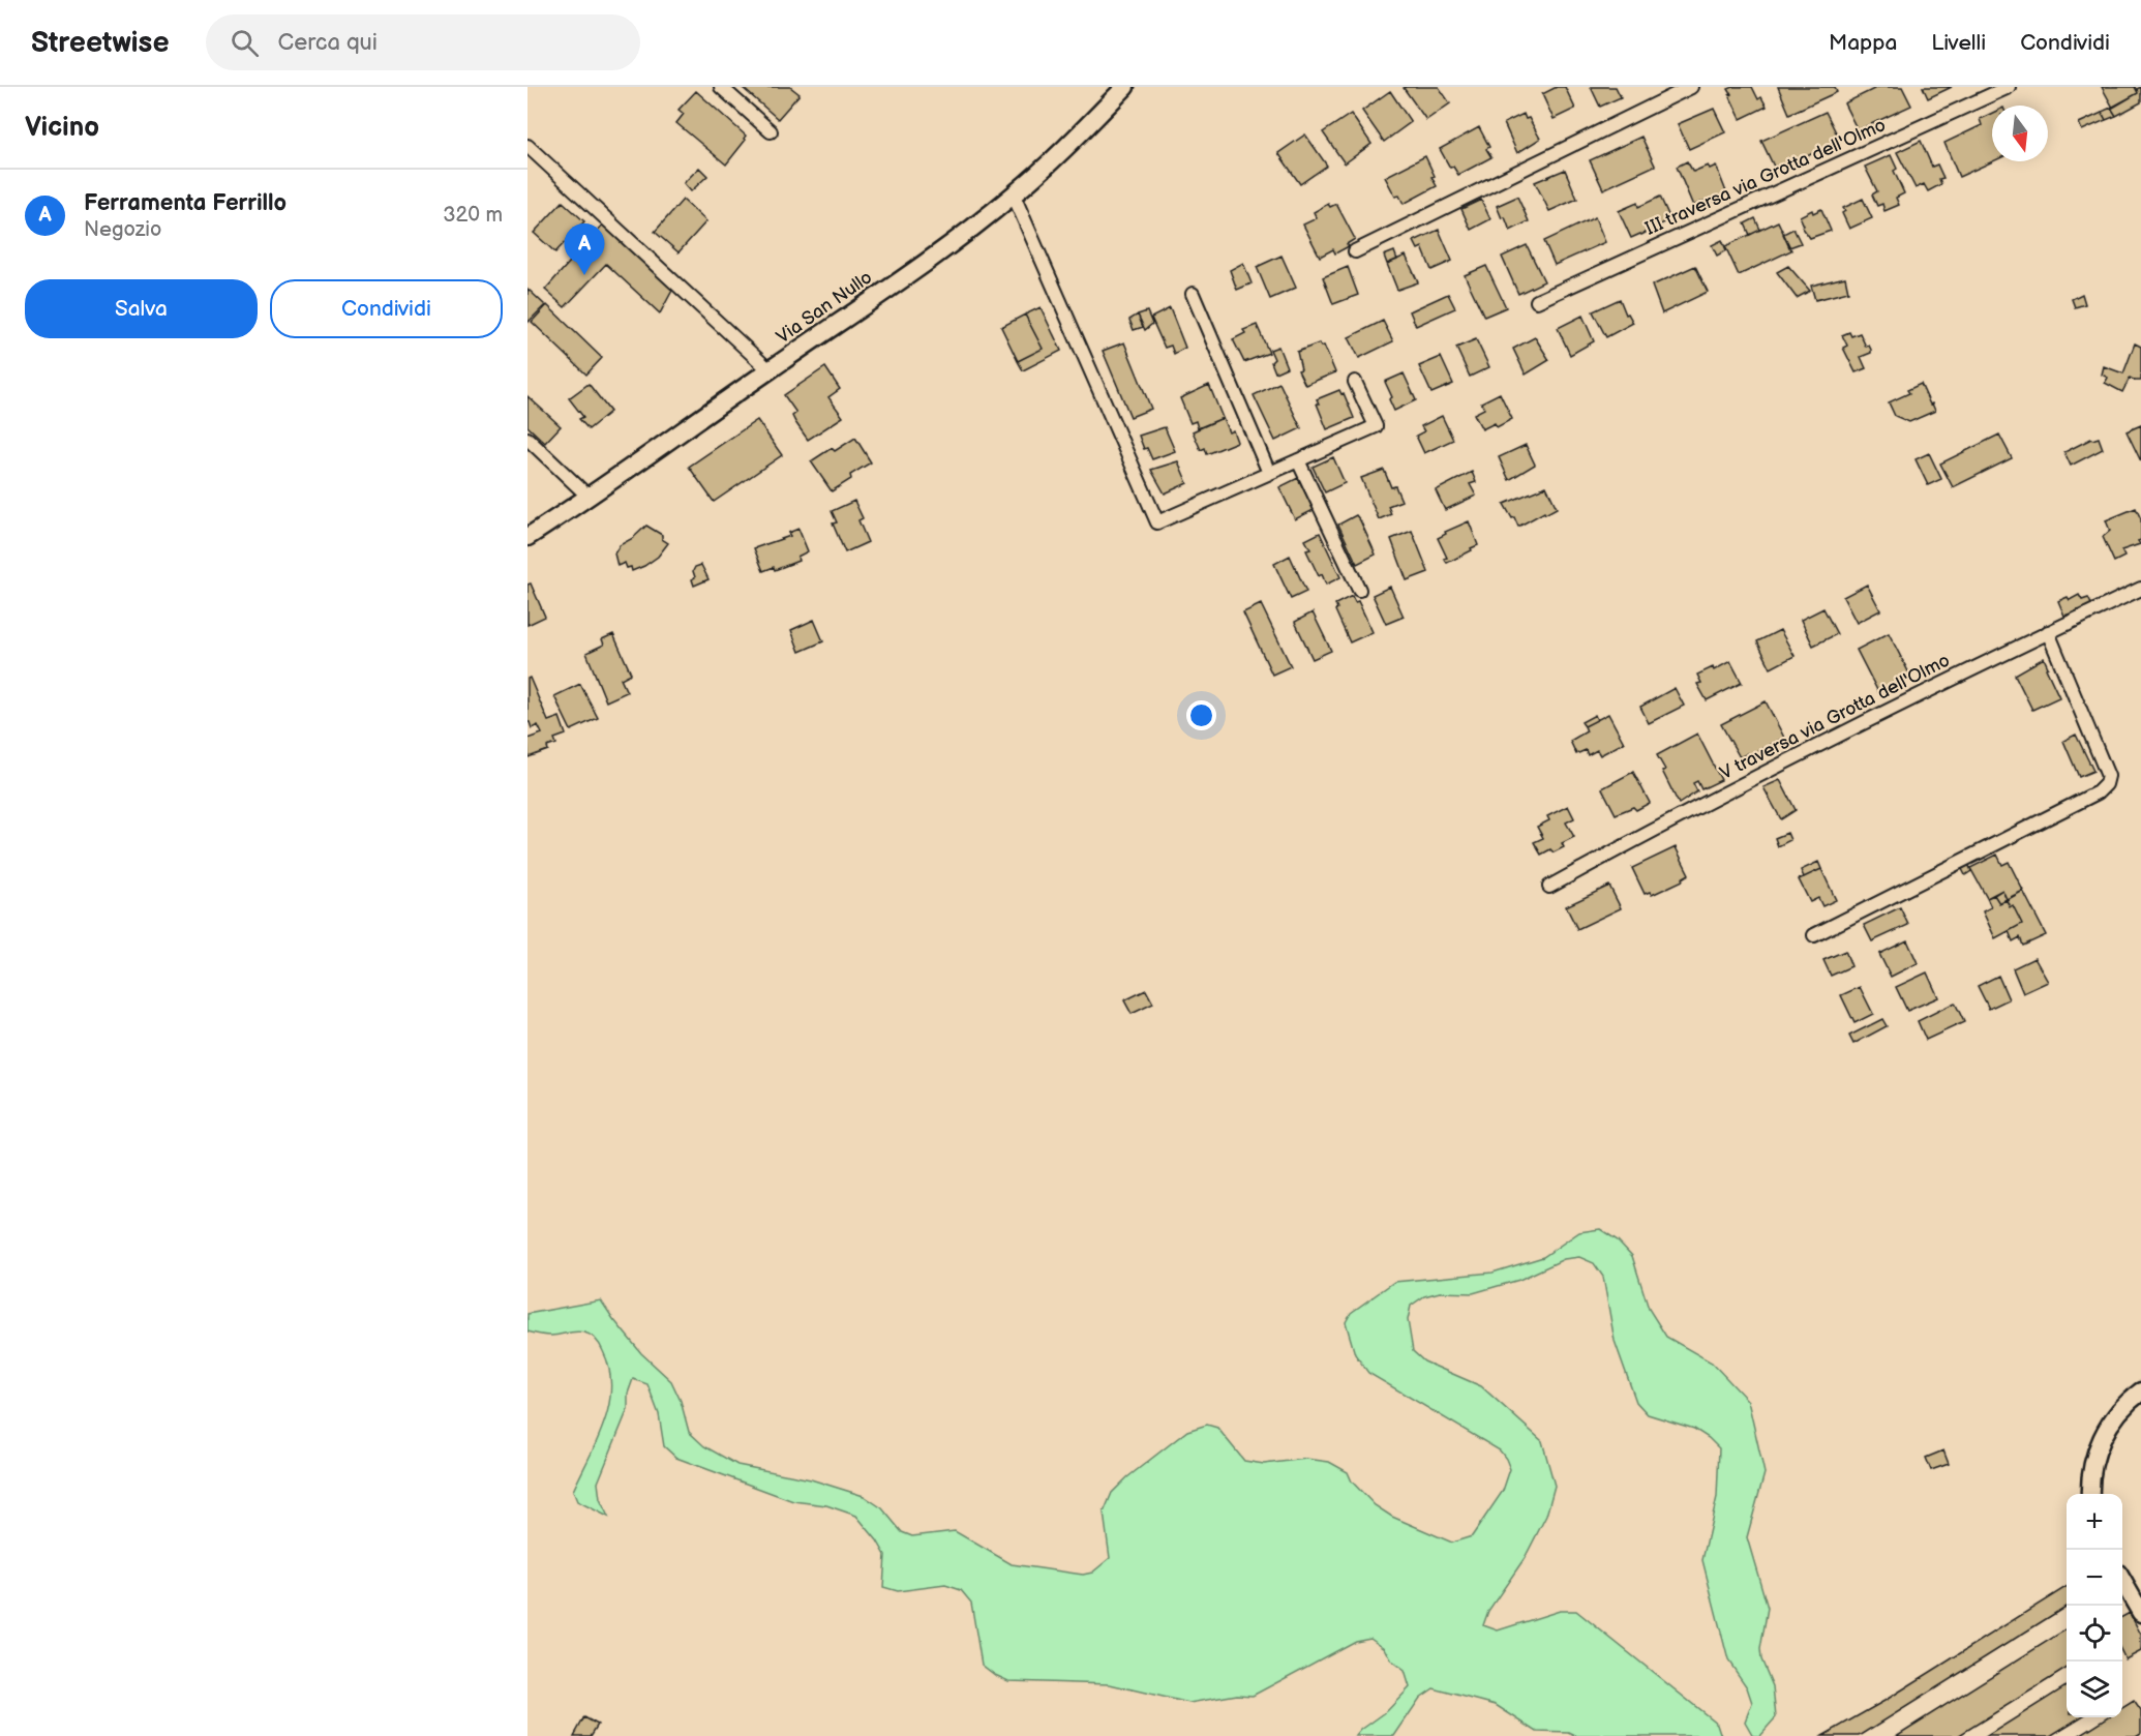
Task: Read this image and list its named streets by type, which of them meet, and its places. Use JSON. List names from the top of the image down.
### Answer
{
  "streets": {
    "street": ["III traversa via Grotta dell'Olmo", "Via San Nullo", "V traversa via Grotta dell'Olmo"]
  },
  "north": "bottom",
  "page": {
    "header": "Streetwise",
    "search": "Cerca qui",
    "nav": ["Mappa", "Livelli", "Condividi"],
    "heading": "Vicino",
    "list": [
      {
        "mark": "A",
        "name": "Ferramenta Ferrillo",
        "note": "Negozio",
        "value": "320 m"
      }
    ],
    "pins": "A",
    "buttons": ["Salva", "Condividi"],
    "map_buttons": ["+", "−"]
  }
}
